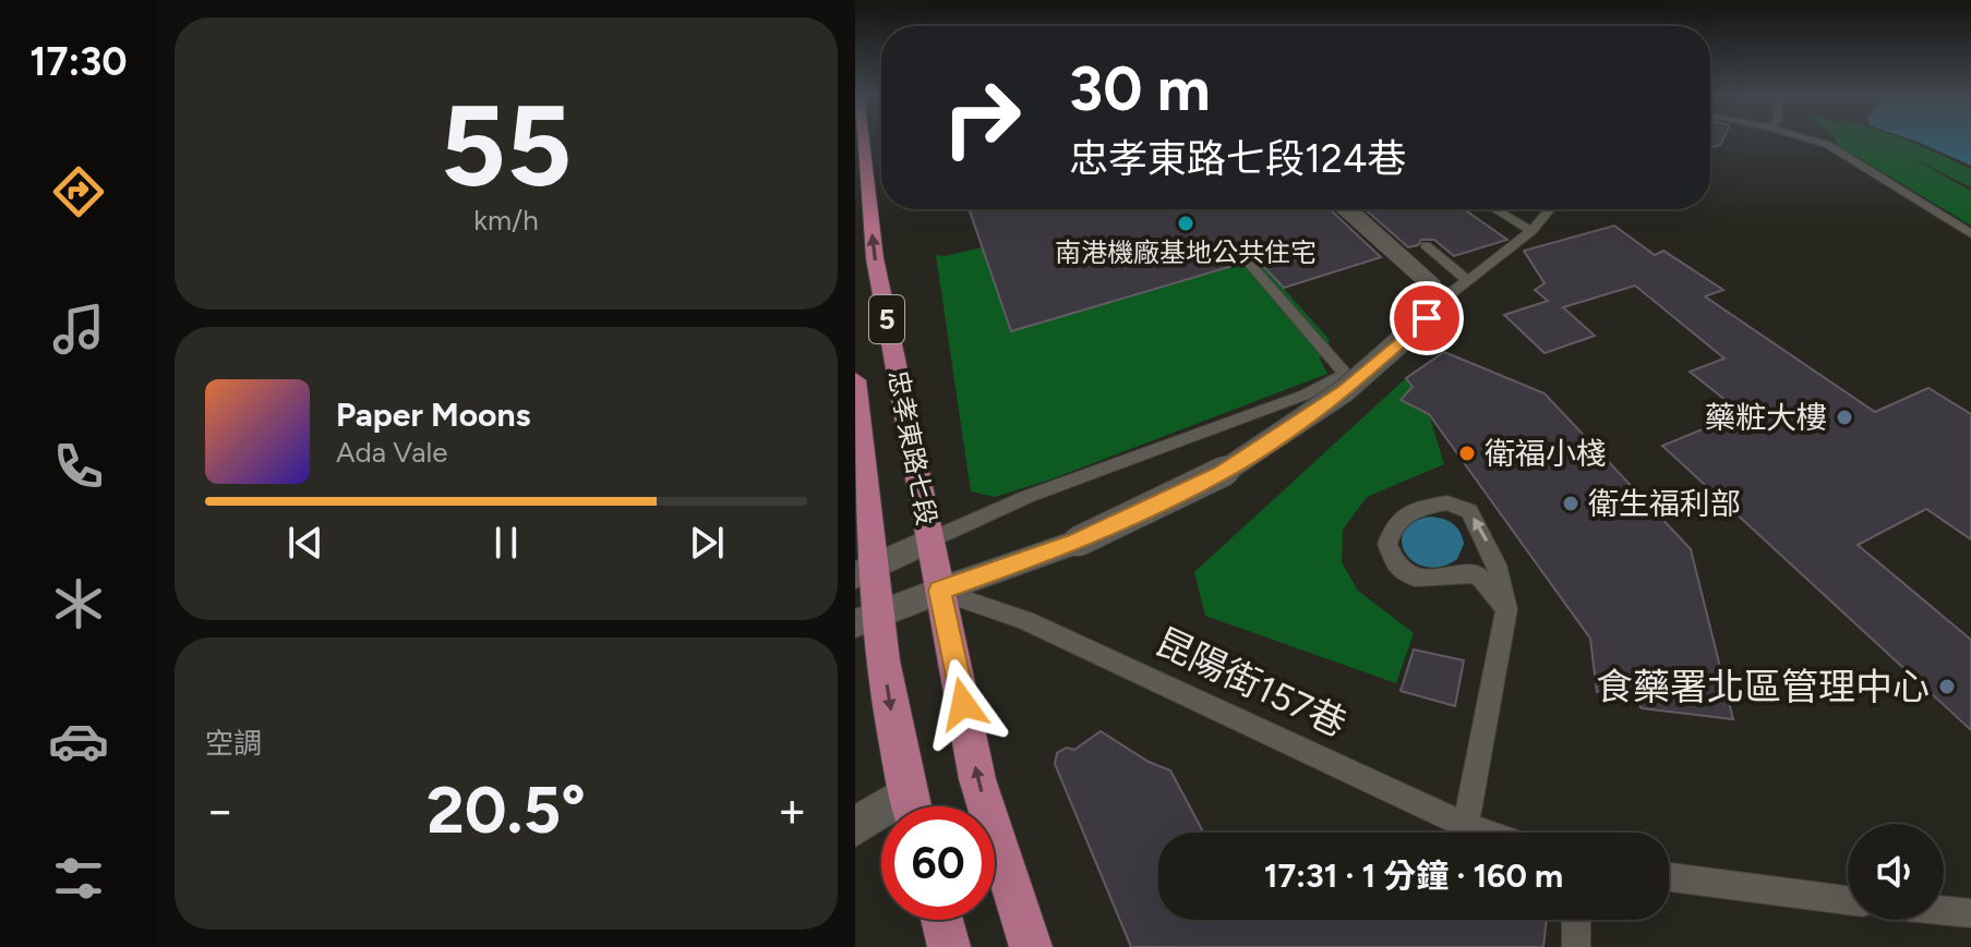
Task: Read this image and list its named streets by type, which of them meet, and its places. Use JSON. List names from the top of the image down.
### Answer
{
  "streets": {
    "main road": ["5", "忠孝東路七段"],
    "lane": ["昆陽街157巷"]
  },
  "crossings": [
    ["5", "忠孝東路七段"],
    ["5", "昆陽街157巷"]
  ],
  "places": [
    "南港機廠基地公共住宅",
    "藥粧大樓",
    "衛福小棧",
    "衛生福利部",
    "食藥署北區管理中心"
  ],
  "page": {
    "tabs": "17:30",
    "tile": [
      ["55", "km/h"],
      "空調"
    ],
    "turn": ["30 m", "忠孝東路七段124巷"],
    "song": ["Paper Moons", "Ada Vale"],
    "heat": ["−", "20.5°", "+"],
    "limit": "60",
    "trip": "17:31 · 1 分鐘 · 160 m"
  }
}
